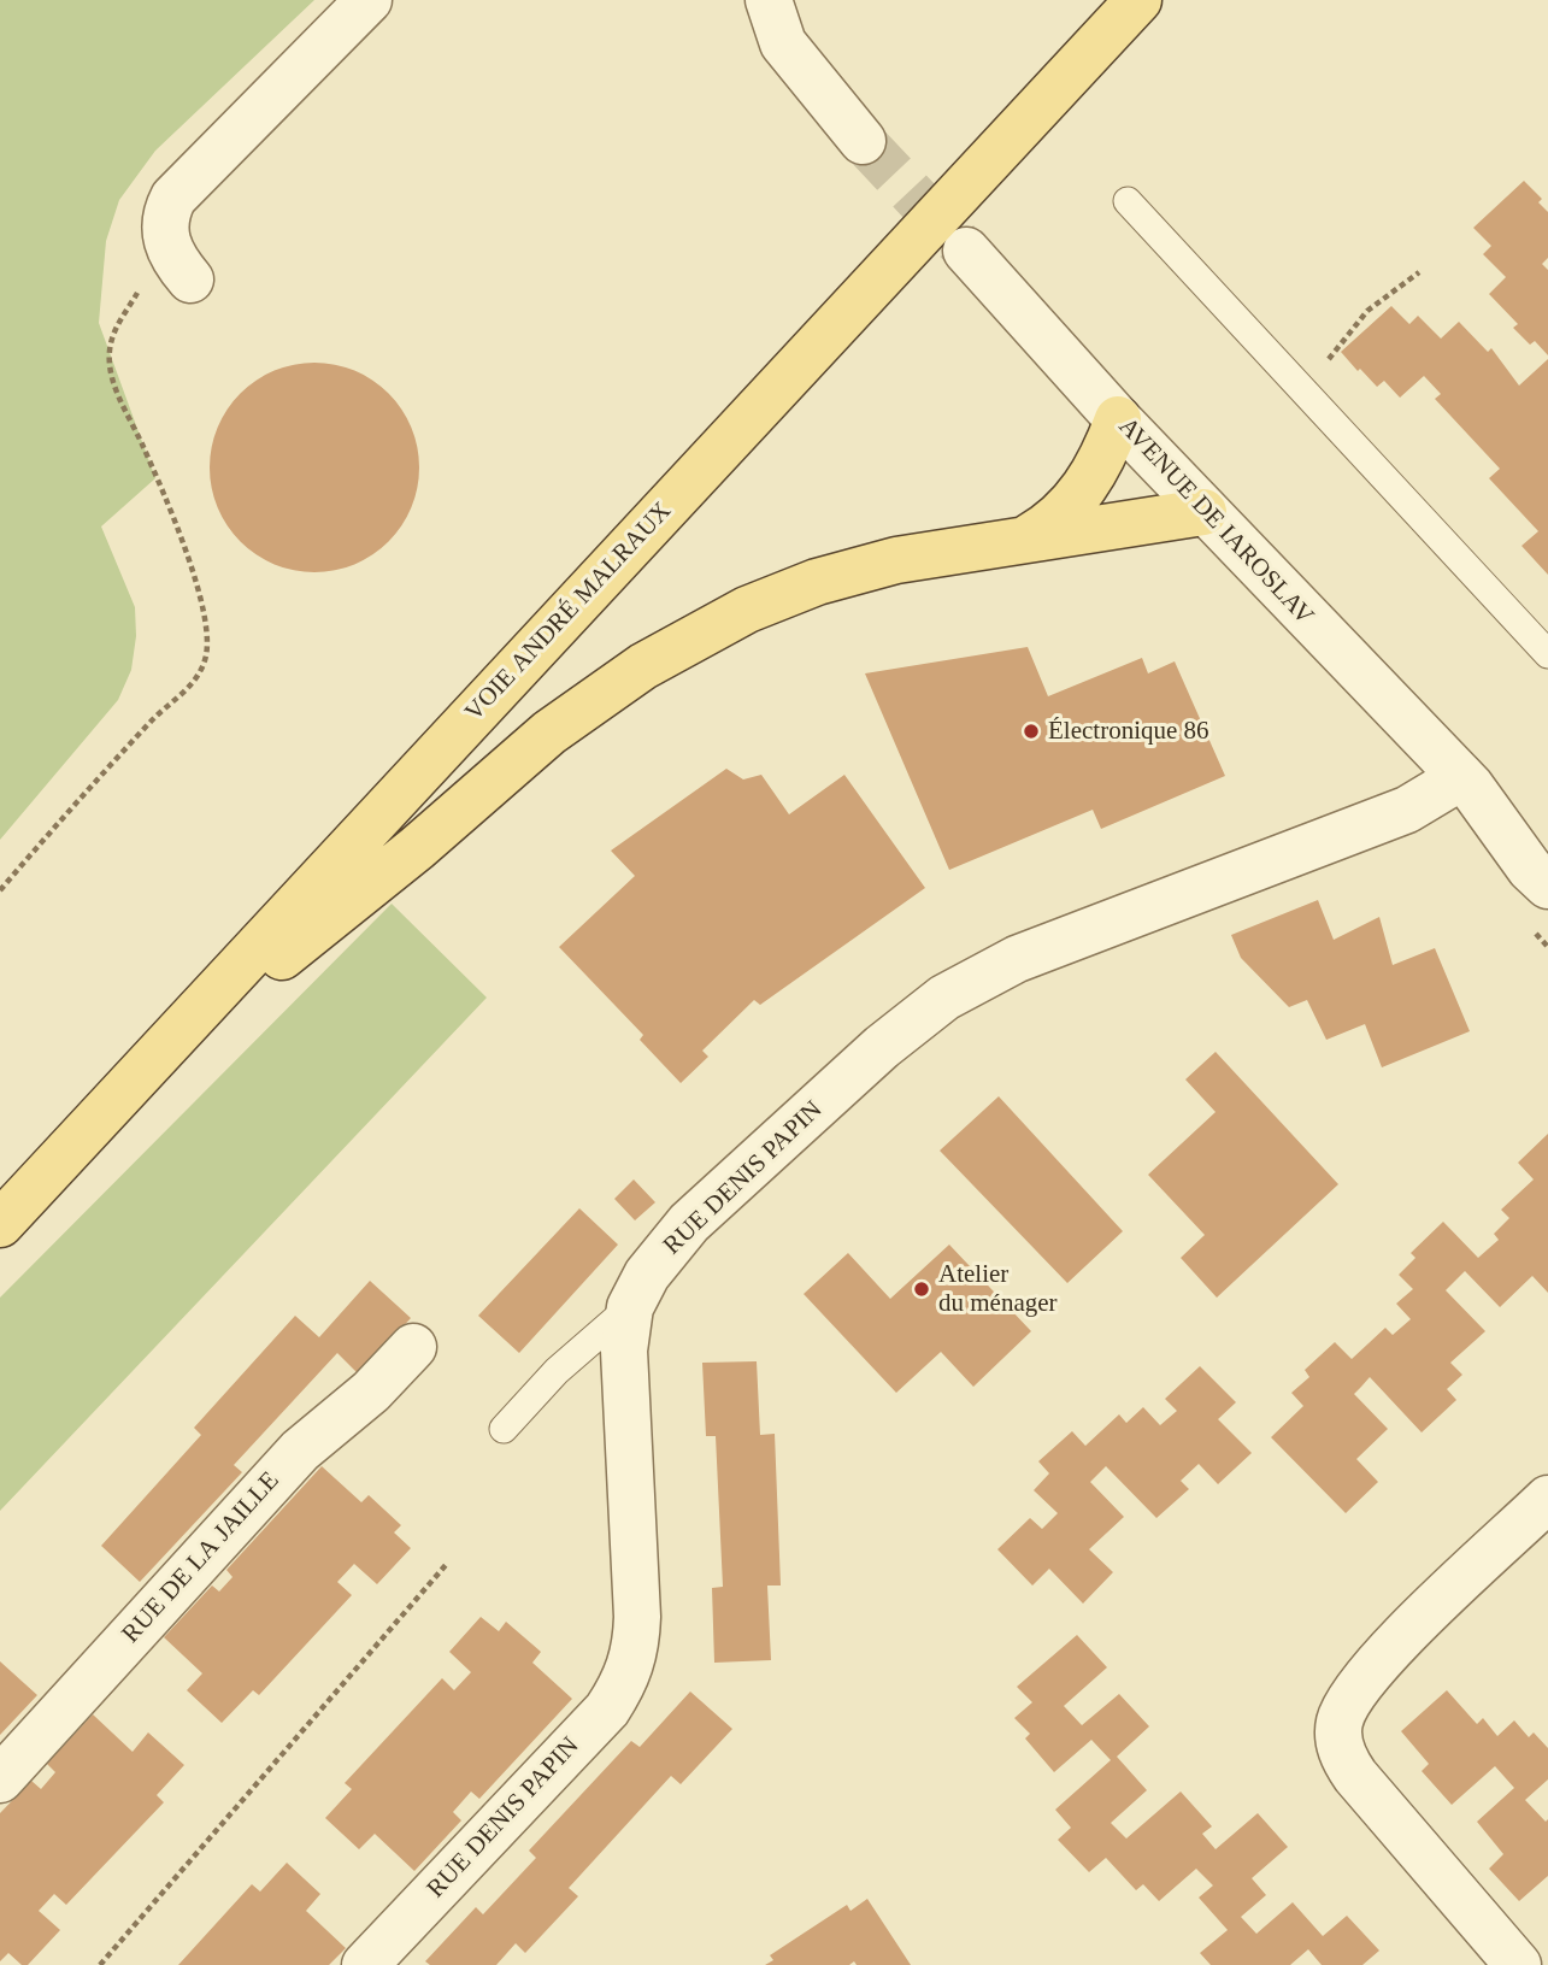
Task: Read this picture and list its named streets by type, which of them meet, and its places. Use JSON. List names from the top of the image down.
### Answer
{
  "streets": {
    "main road": ["VOIE ANDRÉ MALRAUX"],
    "street": ["AVENUE DE IAROSLAV", "RUE DENIS PAPIN", "RUE DE LA JAILLE"]
  },
  "crossings": [
    ["AVENUE DE IAROSLAV", "RUE DENIS PAPIN"]
  ],
  "places": ["Électronique 86", "Atelier du ménager"]
}
